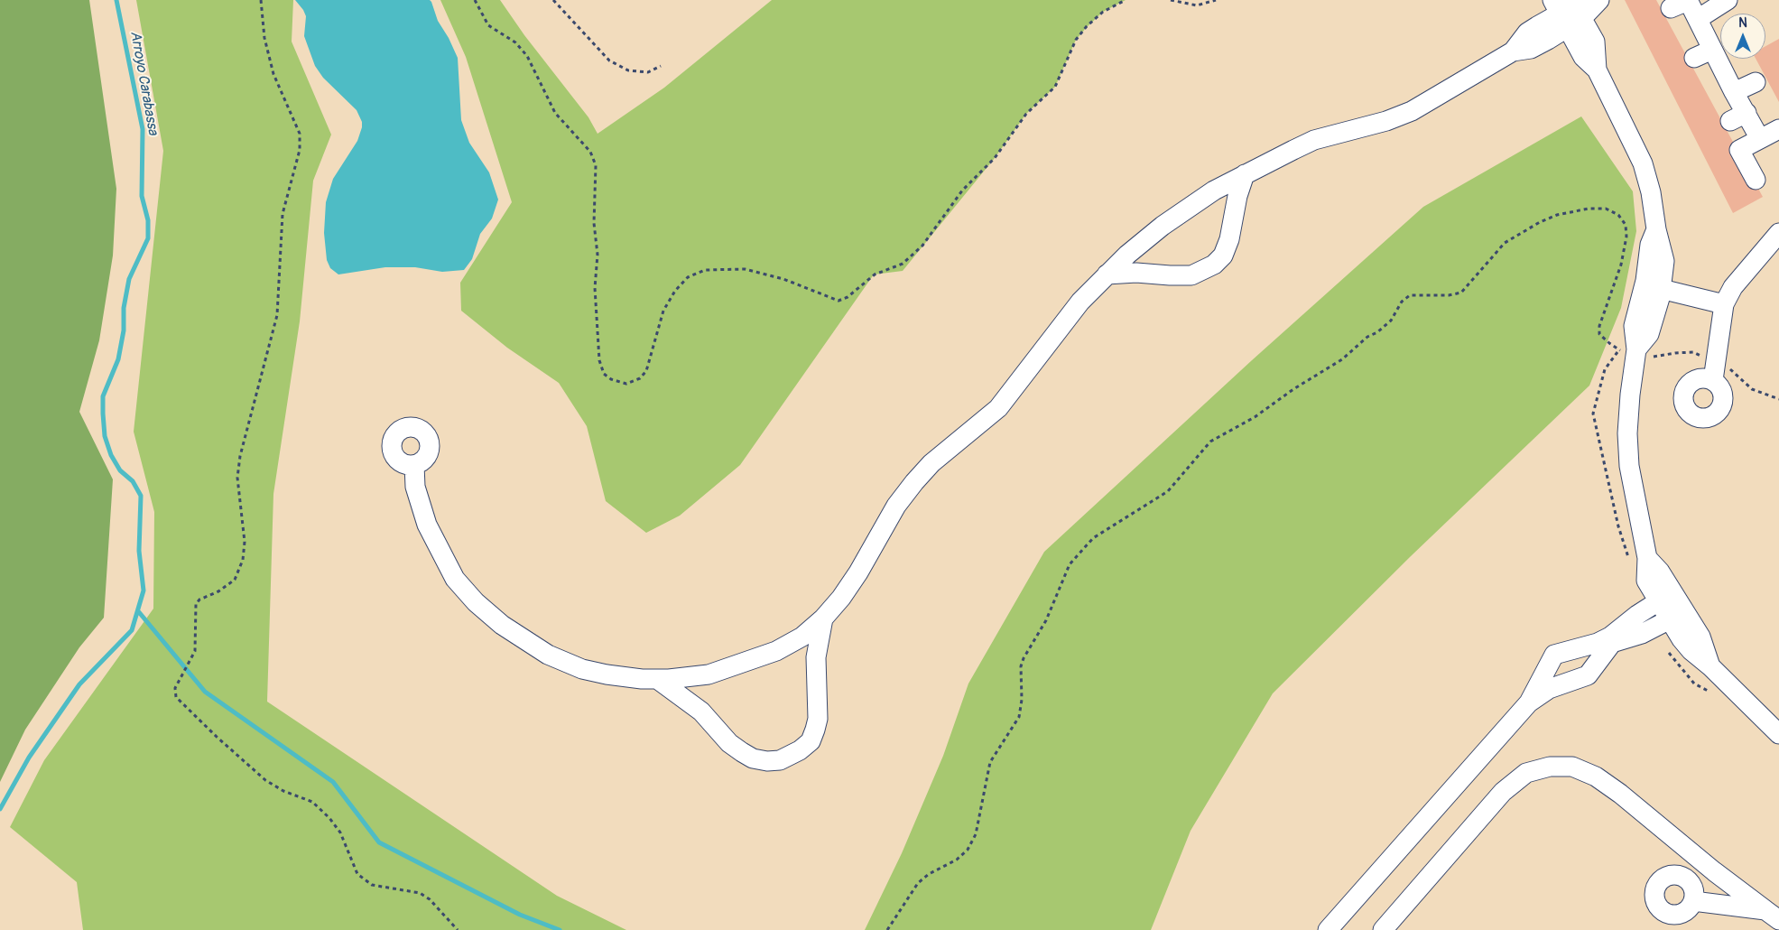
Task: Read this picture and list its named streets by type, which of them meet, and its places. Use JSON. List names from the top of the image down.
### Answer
{
  "water": ["Arroyo Carabassa"],
  "north": "top"
}
